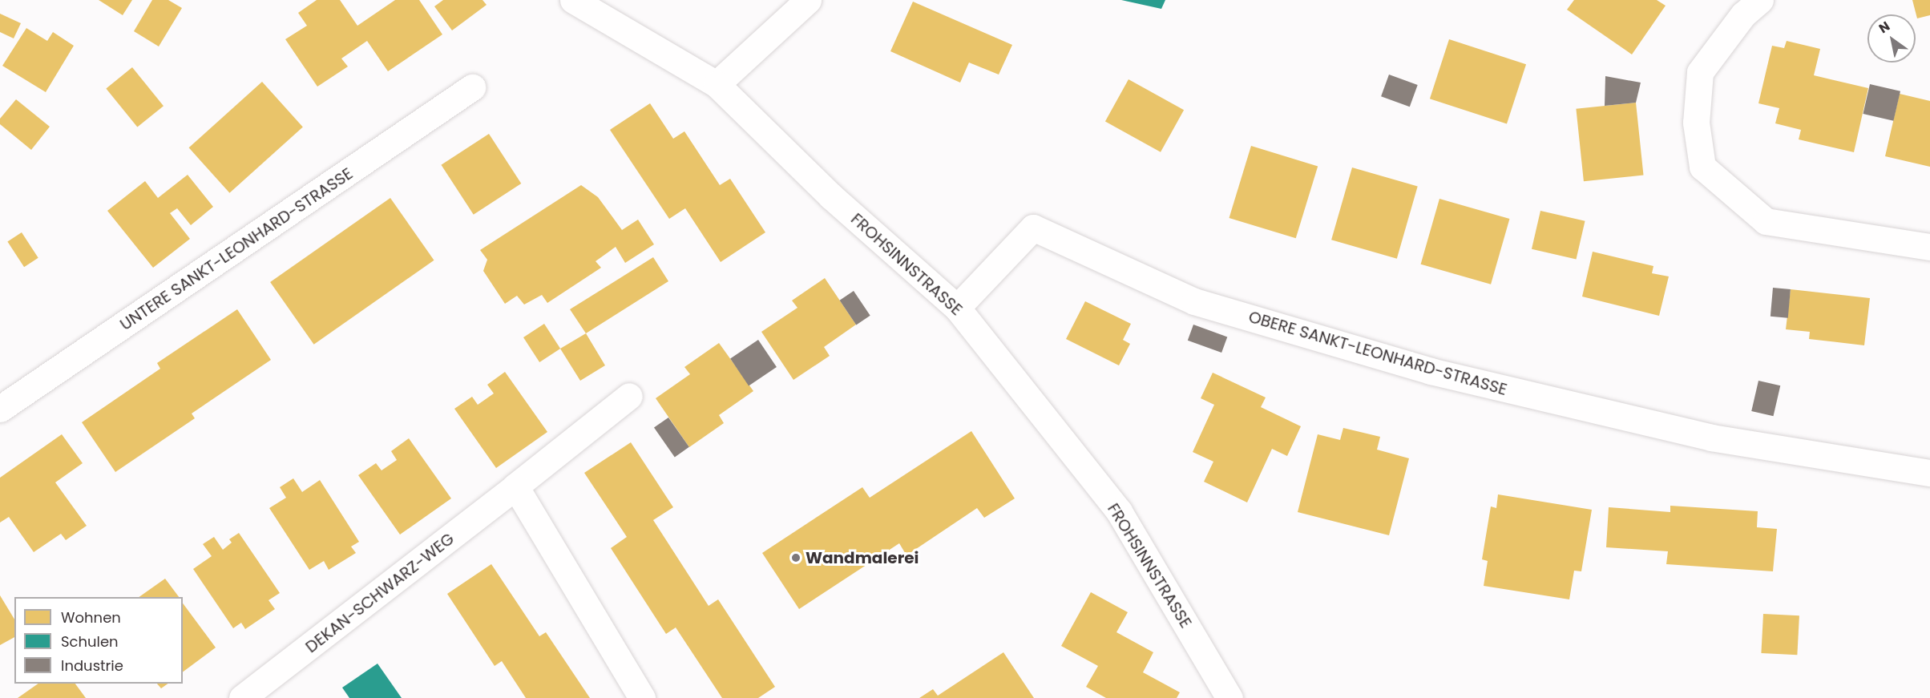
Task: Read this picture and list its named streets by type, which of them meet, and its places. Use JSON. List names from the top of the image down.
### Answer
{
  "streets": {
    "street": [
      "UNTERE SANKT-LEONHARD-STRASSE",
      "FROHSINNSTRASSE",
      "OBERE SANKT-LEONHARD-STRASSE",
      "DEKAN-SCHWARZ-WEG"
    ]
  },
  "crossings": [
    ["FROHSINNSTRASSE", "OBERE SANKT-LEONHARD-STRASSE"]
  ],
  "places": ["Wandmalerei"],
  "legend": ["Wohnen", "Schulen", "Industrie"],
  "north": "top left"
}
